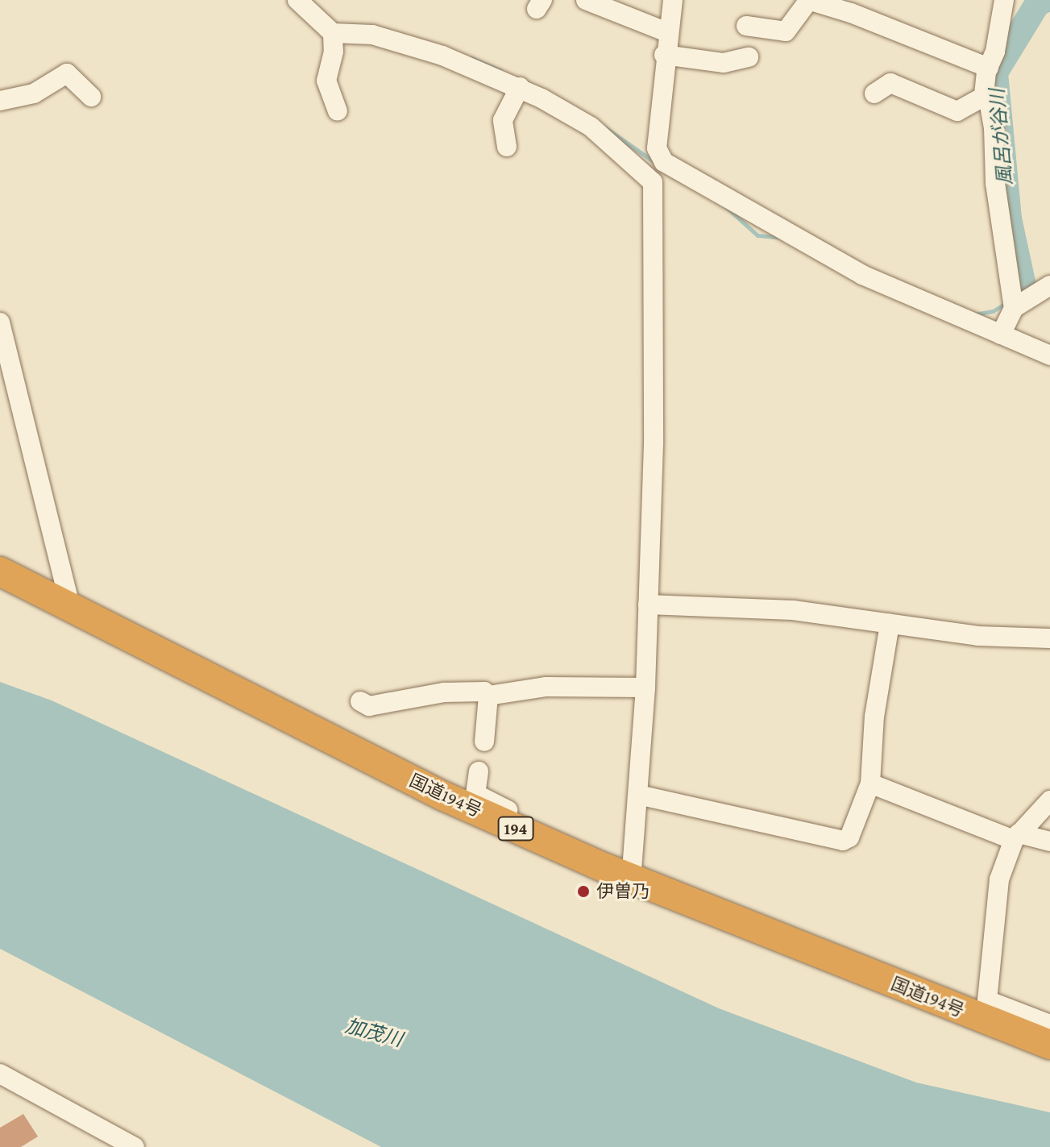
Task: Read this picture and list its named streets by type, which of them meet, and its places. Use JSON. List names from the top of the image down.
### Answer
{
  "streets": {
    "highway": ["国道194号", "194"]
  },
  "water": ["風呂が谷川", "加茂川"],
  "places": ["伊曽乃"]
}
